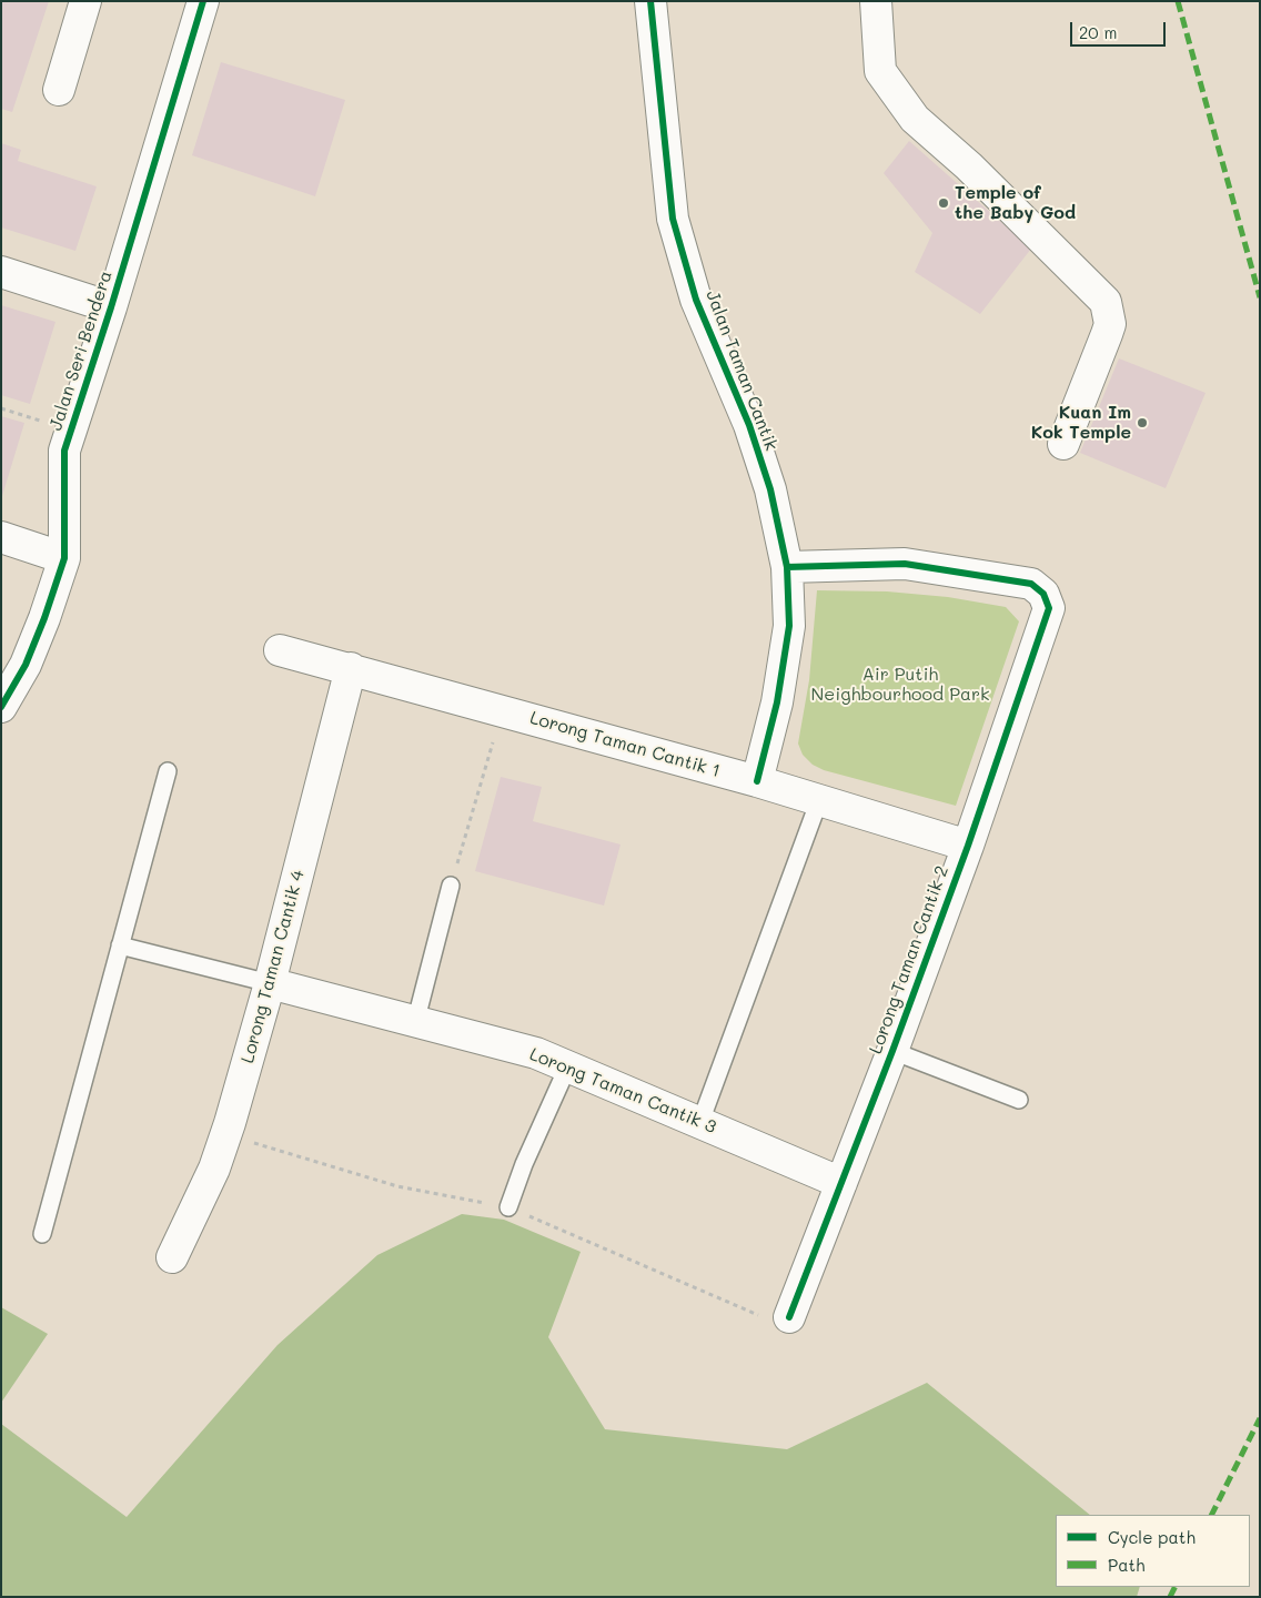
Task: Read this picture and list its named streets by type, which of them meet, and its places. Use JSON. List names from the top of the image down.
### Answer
{
  "streets": {
    "street": [
      "Jalan Seri Bendera",
      "Jalan Taman Cantik",
      "Lorong Taman Cantik 1",
      "Lorong Taman Cantik 2",
      "Lorong Taman Cantik 4",
      "Lorong Taman Cantik 3"
    ]
  },
  "crossings": [
    ["Jalan Taman Cantik", "Lorong Taman Cantik 1"],
    ["Jalan Taman Cantik", "Lorong Taman Cantik 2"],
    ["Lorong Taman Cantik 1", "Lorong Taman Cantik 2"],
    ["Lorong Taman Cantik 1", "Lorong Taman Cantik 4"],
    ["Lorong Taman Cantik 2", "Lorong Taman Cantik 3"],
    ["Lorong Taman Cantik 4", "Lorong Taman Cantik 3"]
  ],
  "parks": ["Air Putih Neighbourhood Park"],
  "places": ["Temple of the Baby God", "Kuan Im Kok Temple"],
  "legend": ["Cycle path", "Path"],
  "scale_bar": "20 m"
}
